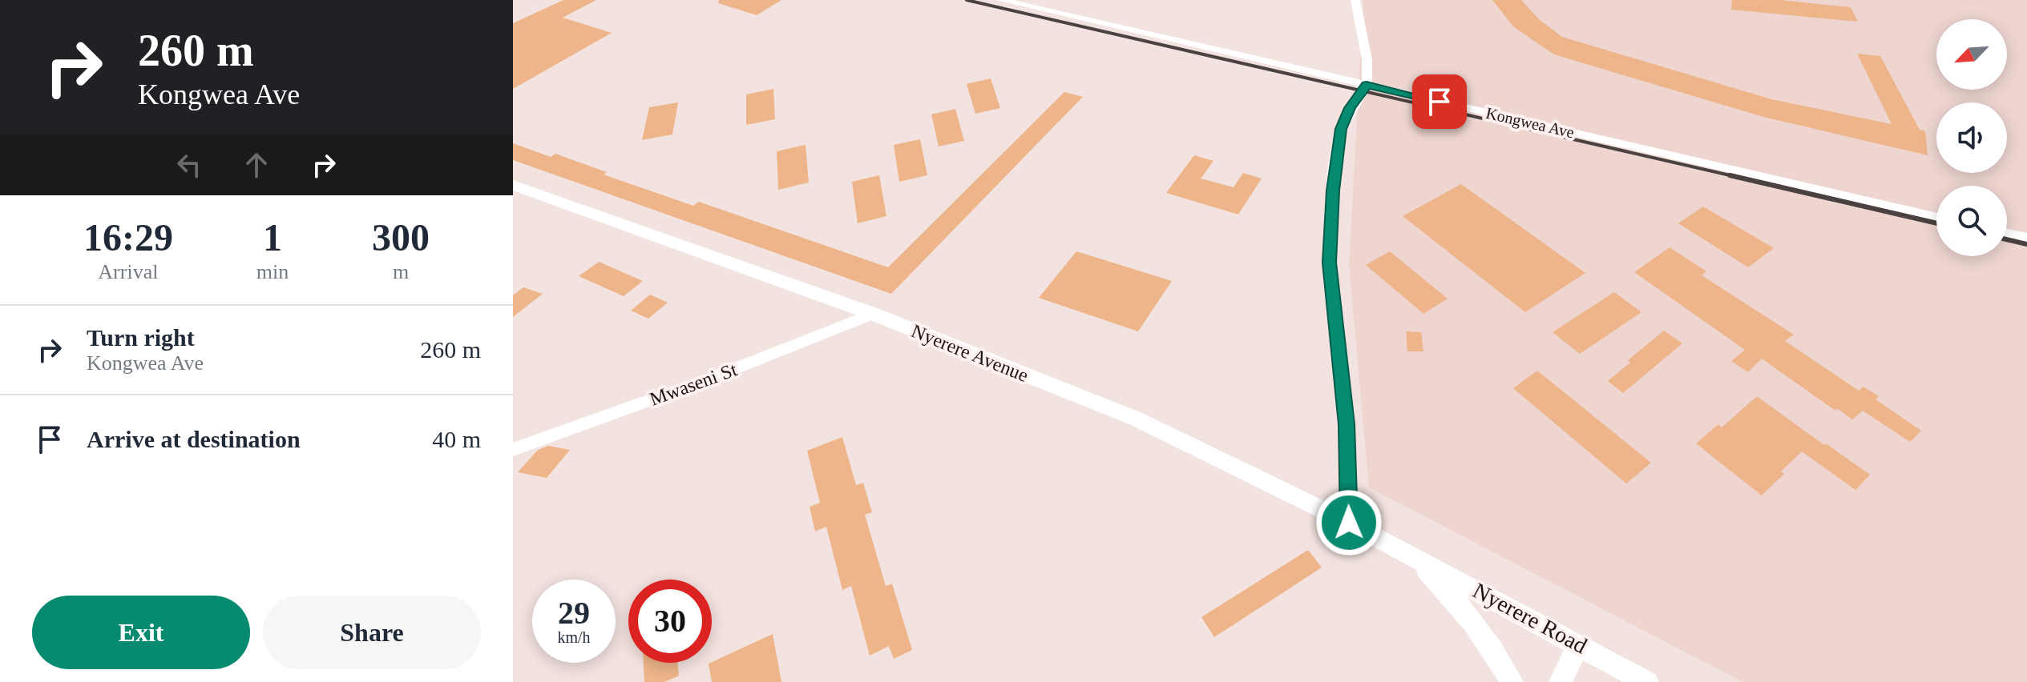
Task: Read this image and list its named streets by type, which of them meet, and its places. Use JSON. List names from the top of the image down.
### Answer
{
  "streets": {
    "street": [
      "Kongwea Ave",
      "Nyerere Avenue",
      "Mwaseni St",
      "Nyerere Road"
    ]
  },
  "crossings": [
    ["Nyerere Avenue", "Mwaseni St"],
    ["Nyerere Avenue", "Nyerere Road"]
  ],
  "north": "bottom left",
  "page": {
    "turn": ["260 m", "Kongwea Ave"],
    "eta": [
      "16:29",
      "Arrival",
      "1",
      "min",
      "300",
      "m"
    ],
    "list": [
      {
        "name": "Turn right",
        "note": "Kongwea Ave",
        "value": "260 m"
      },
      {
        "name": "Arrive at destination",
        "value": "40 m"
      }
    ],
    "speed": "29 km/h",
    "limit": "30",
    "buttons": ["Exit", "Share"]
  }
}
